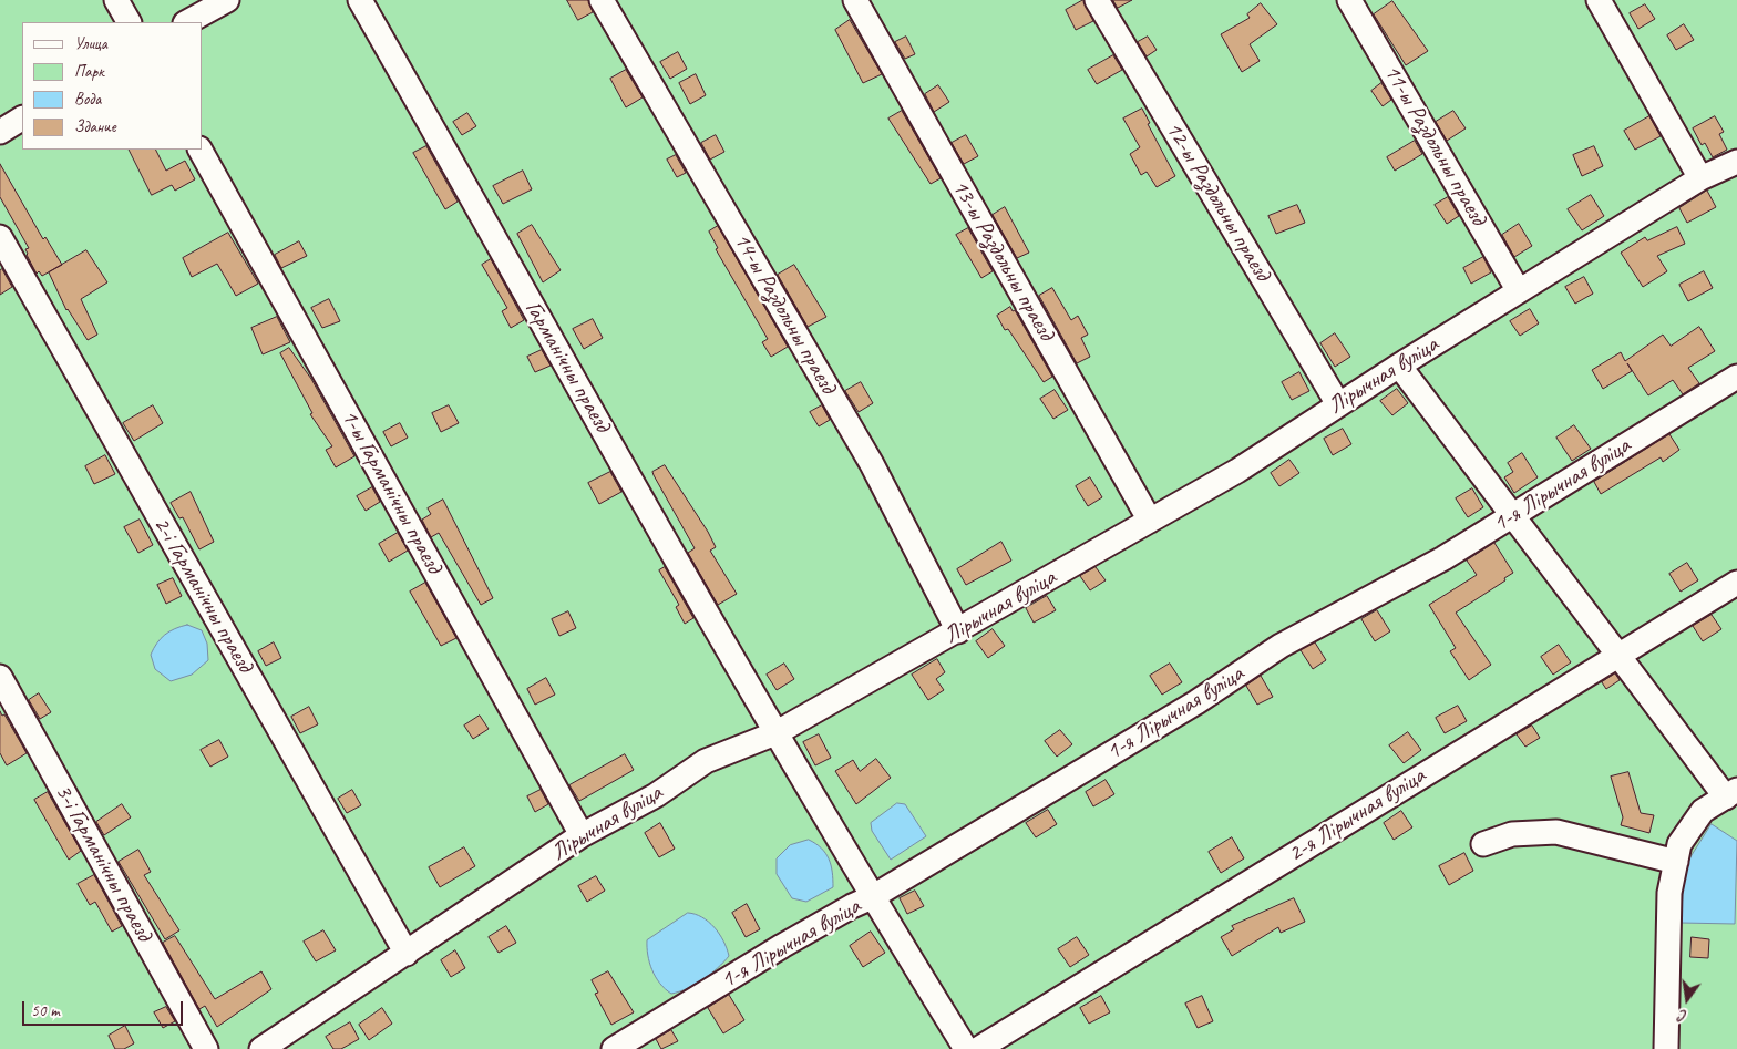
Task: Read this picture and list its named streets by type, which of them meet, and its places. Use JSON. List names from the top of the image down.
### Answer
{
  "streets": {
    "lane": [
      "11-ы Раздольны праезд",
      "12-ы Раздольны праезд",
      "13-ы Раздольны праезд",
      "14-ы Раздольны праезд",
      "Гарманічны праезд",
      "Лірычная вуліца",
      "1-я Лірычная вуліца",
      "1-ы Гарманічны праезд",
      "2-і Гарманічны праезд",
      "2-я Лірычная вуліца",
      "3-і Гарманічны праезд"
    ]
  },
  "crossings": [
    ["11-ы Раздольны праезд", "Лірычная вуліца"],
    ["12-ы Раздольны праезд", "Лірычная вуліца"],
    ["13-ы Раздольны праезд", "Лірычная вуліца"],
    ["14-ы Раздольны праезд", "Лірычная вуліца"],
    ["Гарманічны праезд", "Лірычная вуліца"],
    ["Гарманічны праезд", "1-я Лірычная вуліца"],
    ["Лірычная вуліца", "1-ы Гарманічны праезд"],
    ["Лірычная вуліца", "2-і Гарманічны праезд"]
  ],
  "legend": [
    "Улица",
    "Парк",
    "Вода",
    "Здание"
  ],
  "scale_bar": "50 m",
  "north": "bottom"
}
